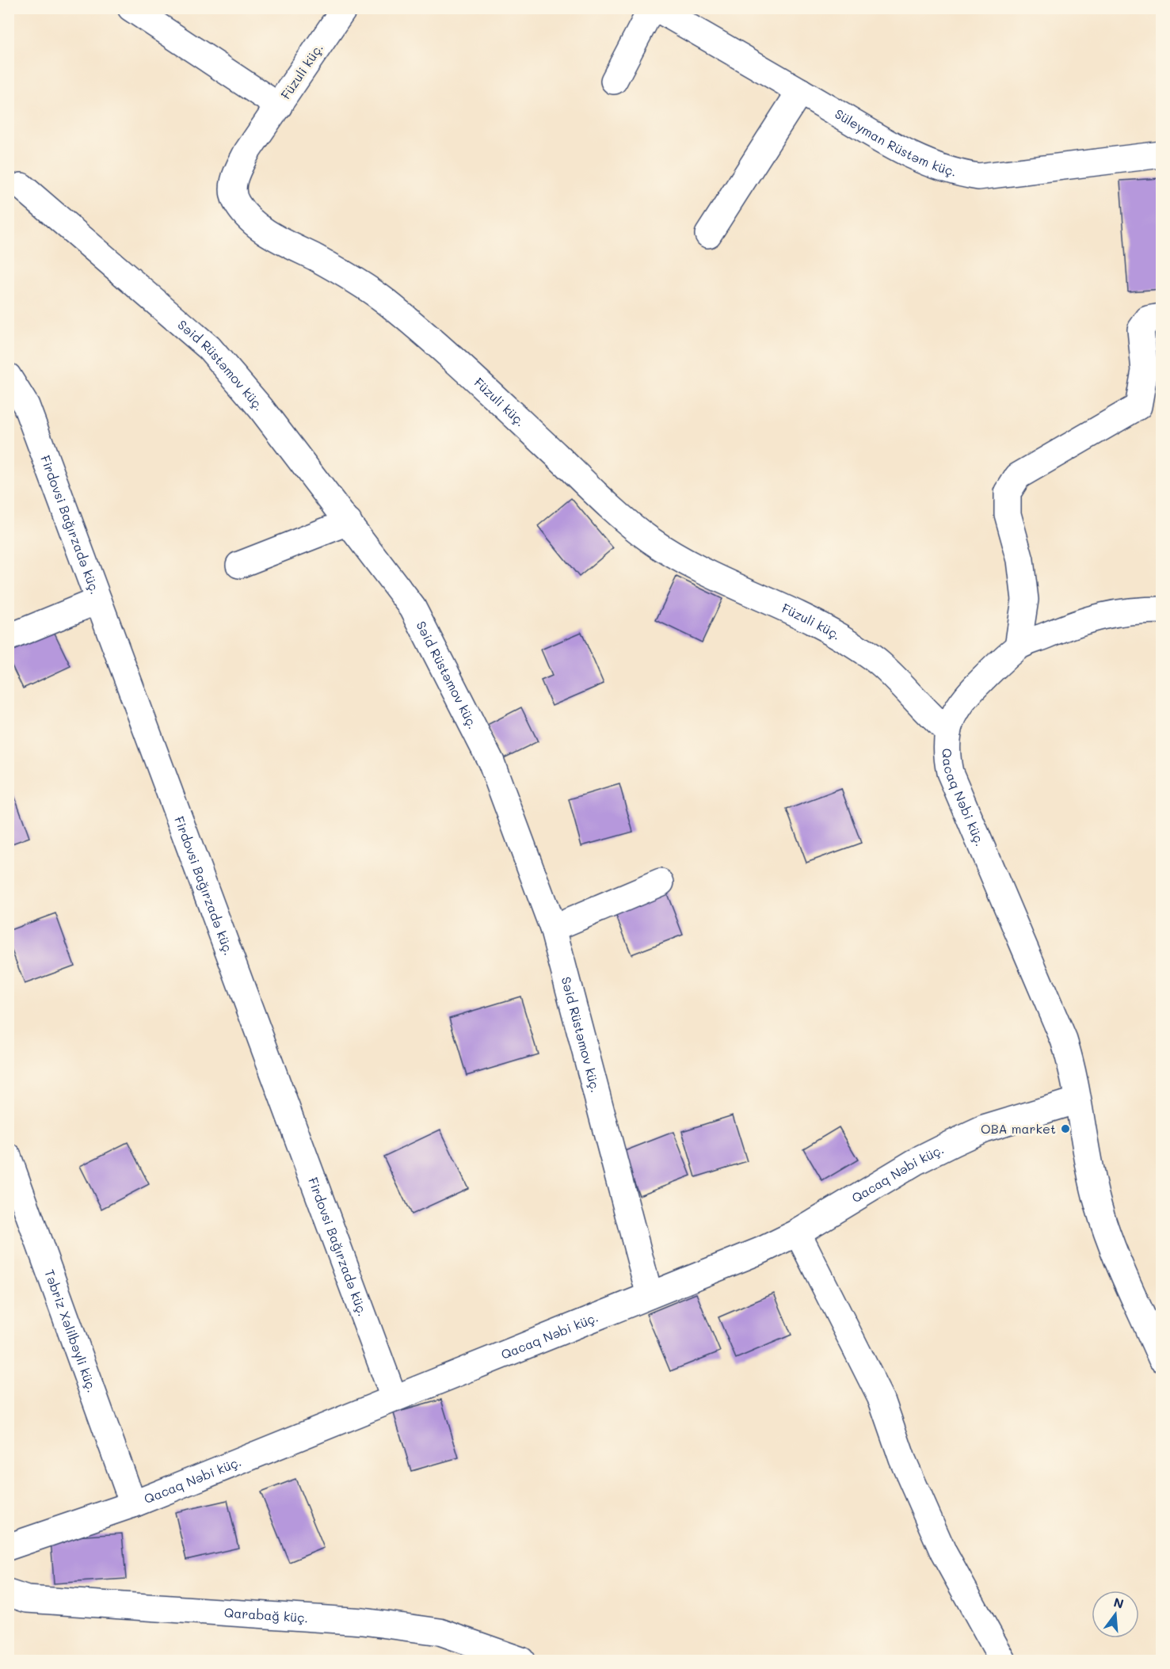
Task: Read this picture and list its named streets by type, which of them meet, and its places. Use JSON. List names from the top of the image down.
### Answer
{
  "streets": {
    "street": [
      "Füzuli küç.",
      "Süleyman Rüstəm küç.",
      "Səid Rüstəmov küç.",
      "Firdovsi Bağırzadə küç.",
      "Qacaq Nəbi küç.",
      "Təbriz Xəlilbəyli küç.",
      "Qarabağ küç."
    ]
  },
  "crossings": [
    ["Füzuli küç.", "Qacaq Nəbi küç."],
    ["Səid Rüstəmov küç.", "Qacaq Nəbi küç."],
    ["Firdovsi Bağırzadə küç.", "Qacaq Nəbi küç."],
    ["Qacaq Nəbi küç.", "Təbriz Xəlilbəyli küç."]
  ],
  "places": ["OBA market"],
  "north": "top"
}
